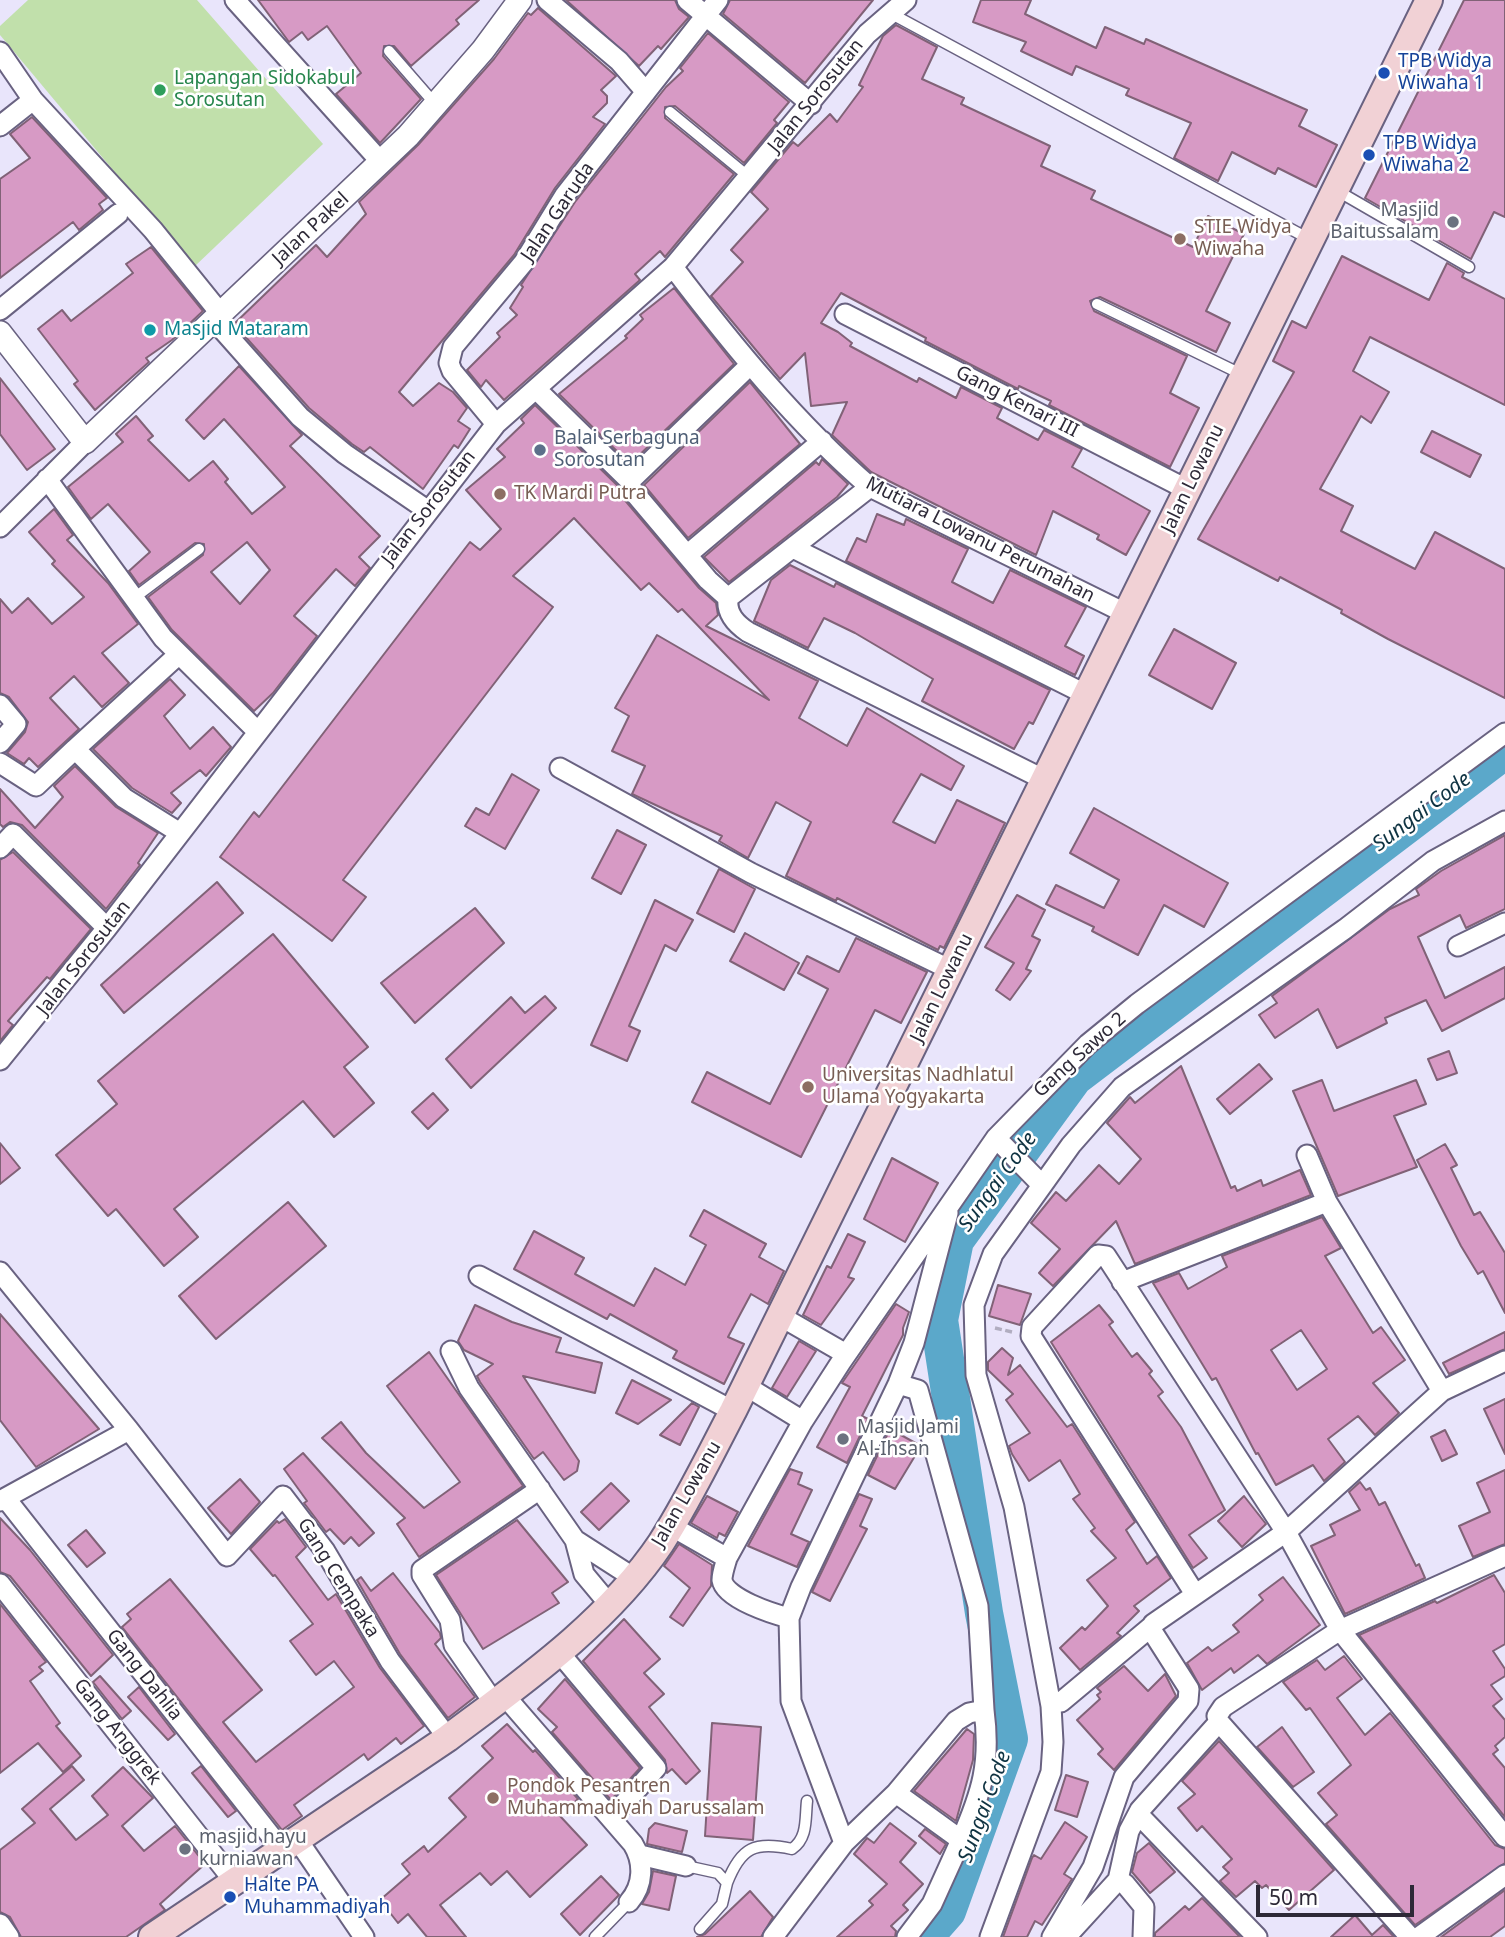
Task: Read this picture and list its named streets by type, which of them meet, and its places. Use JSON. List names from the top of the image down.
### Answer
{
  "streets": {
    "main road": ["Jalan Lowanu"],
    "street": [
      "Jalan Sorosutan",
      "Jalan Garuda",
      "Jalan Pakel",
      "Gang Kenari III",
      "Mutiara Lowanu Perumahan",
      "Gang Sawo 2",
      "Gang Cempaka",
      "Gang Dahlia",
      "Gang Anggrek"
    ]
  },
  "crossings": [
    ["Jalan Sorosutan", "Jalan Garuda"],
    ["Jalan Sorosutan", "Mutiara Lowanu Perumahan"],
    ["Gang Kenari III", "Jalan Lowanu"],
    ["Jalan Lowanu", "Mutiara Lowanu Perumahan"],
    ["Jalan Lowanu", "Gang Cempaka"],
    ["Jalan Lowanu", "Gang Dahlia"],
    ["Jalan Lowanu", "Gang Anggrek"]
  ],
  "water": ["Sungai Code"],
  "places": [
    "TPB Widya Wiwaha 1",
    "Lapangan Sidokabul Sorosutan",
    "TPB Widya Wiwaha 2",
    "Masjid Baitussalam",
    "STIE Widya Wiwaha",
    "Masjid Mataram",
    "Balai Serbaguna Sorosutan",
    "TK Mardi Putra",
    "Universitas Nadhlatul Ulama Yogyakarta",
    "Masjid Jami Al-Ihsan",
    "Pondok Pesantren Muhammadiyah Darussalam",
    "masjid hayu kurniawan",
    "Halte PA Muhammadiyah"
  ],
  "scale_bar": "50 m"
}
